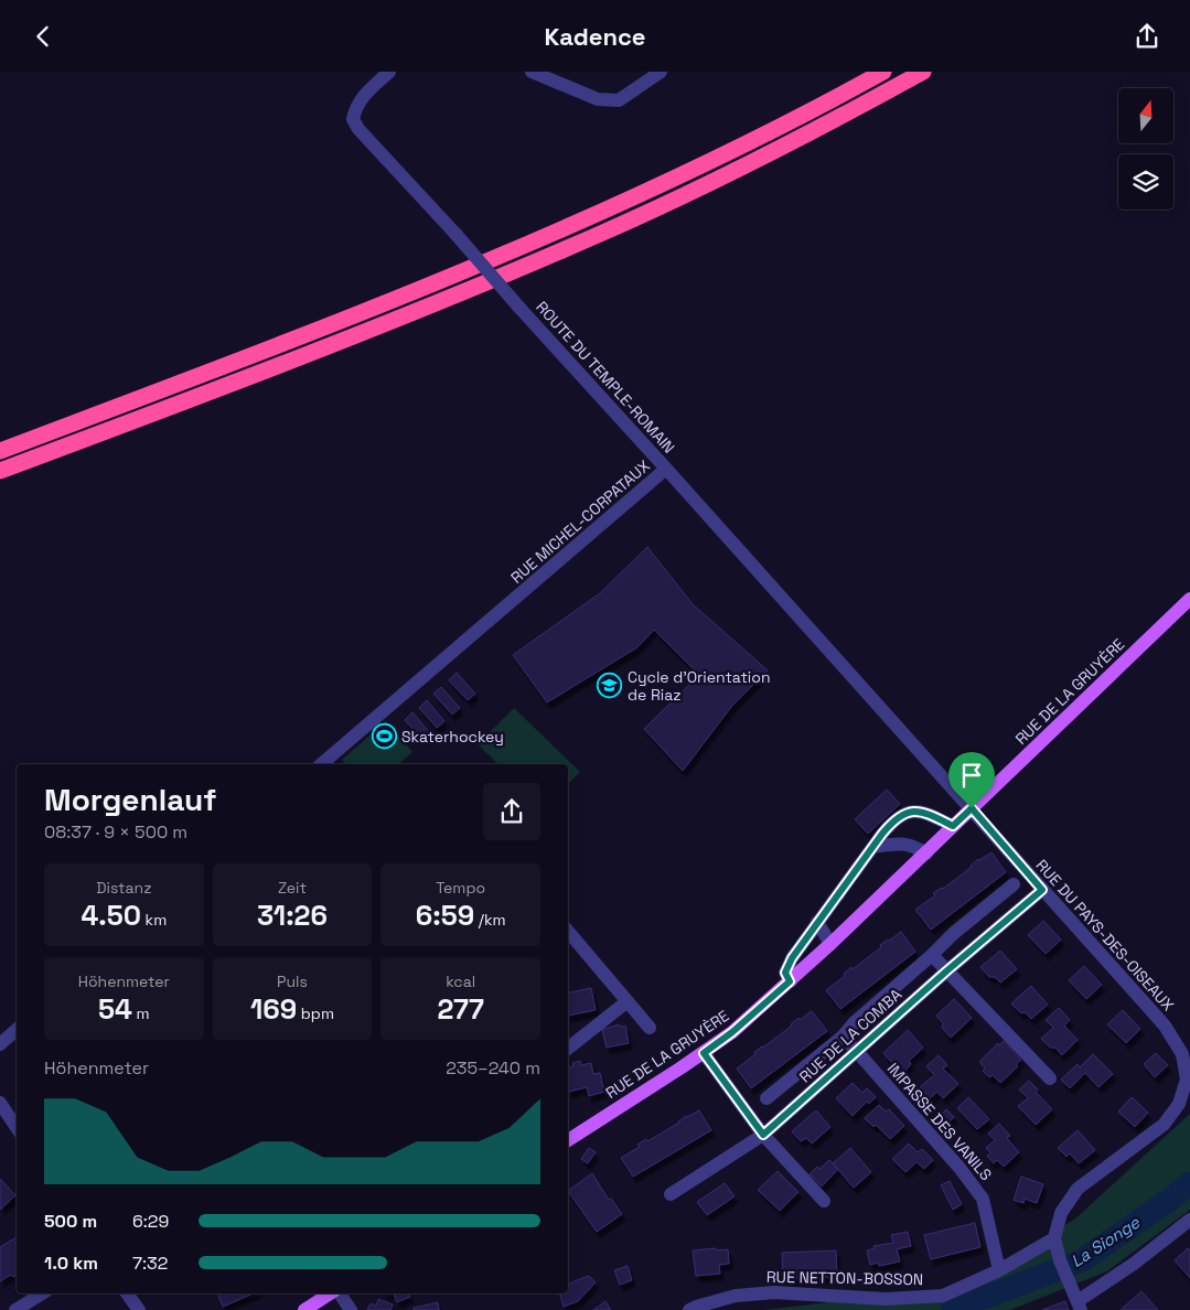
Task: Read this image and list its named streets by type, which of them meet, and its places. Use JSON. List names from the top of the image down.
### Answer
{
  "streets": {
    "main road": ["RUE DE LA GRUYÈRE"],
    "street": [
      "ROUTE DU TEMPLE-ROMAIN",
      "RUE MICHEL-CORPATAUX",
      "RUE DU PAYS-DES-OISEAUX",
      "RUE DE LA COMBA",
      "IMPASSE DES VANILS",
      "RUE NETTON-BOSSON"
    ]
  },
  "crossings": [
    ["ROUTE DU TEMPLE-ROMAIN", "RUE MICHEL-CORPATAUX"],
    ["RUE MICHEL-CORPATAUX", "RUE DE LA GRUYÈRE"],
    ["RUE MICHEL-CORPATAUX", "RUE DU PAYS-DES-OISEAUX"],
    ["RUE DE LA GRUYÈRE", "RUE DU PAYS-DES-OISEAUX"],
    ["RUE DU PAYS-DES-OISEAUX", "RUE DE LA COMBA"],
    ["RUE DU PAYS-DES-OISEAUX", "RUE NETTON-BOSSON"],
    ["RUE DE LA COMBA", "IMPASSE DES VANILS"],
    ["IMPASSE DES VANILS", "RUE NETTON-BOSSON"]
  ],
  "water": ["La Sionge"],
  "places": {
    "school or university": ["Cycle d'Orientation de Riaz"],
    "sports": ["Skaterhockey"]
  },
  "north": "top",
  "page": {
    "header": "Kadence",
    "heading": ["Morgenlauf", "08:37 · 9 × 500 m"],
    "stats": [
      ["Distanz", "4.50 km"],
      ["Zeit", "31:26"],
      ["Tempo", "6:59 /km"],
      ["Höhenmeter", "54 m"],
      ["Puls", "169 bpm"],
      ["kcal", "277"]
    ],
    "chart": ["Höhenmeter", "235–240 m"],
    "list": [
      {
        "name": "500 m",
        "note": "6:29"
      },
      {
        "name": "1.0 km",
        "note": "7:32"
      }
    ]
  }
}
